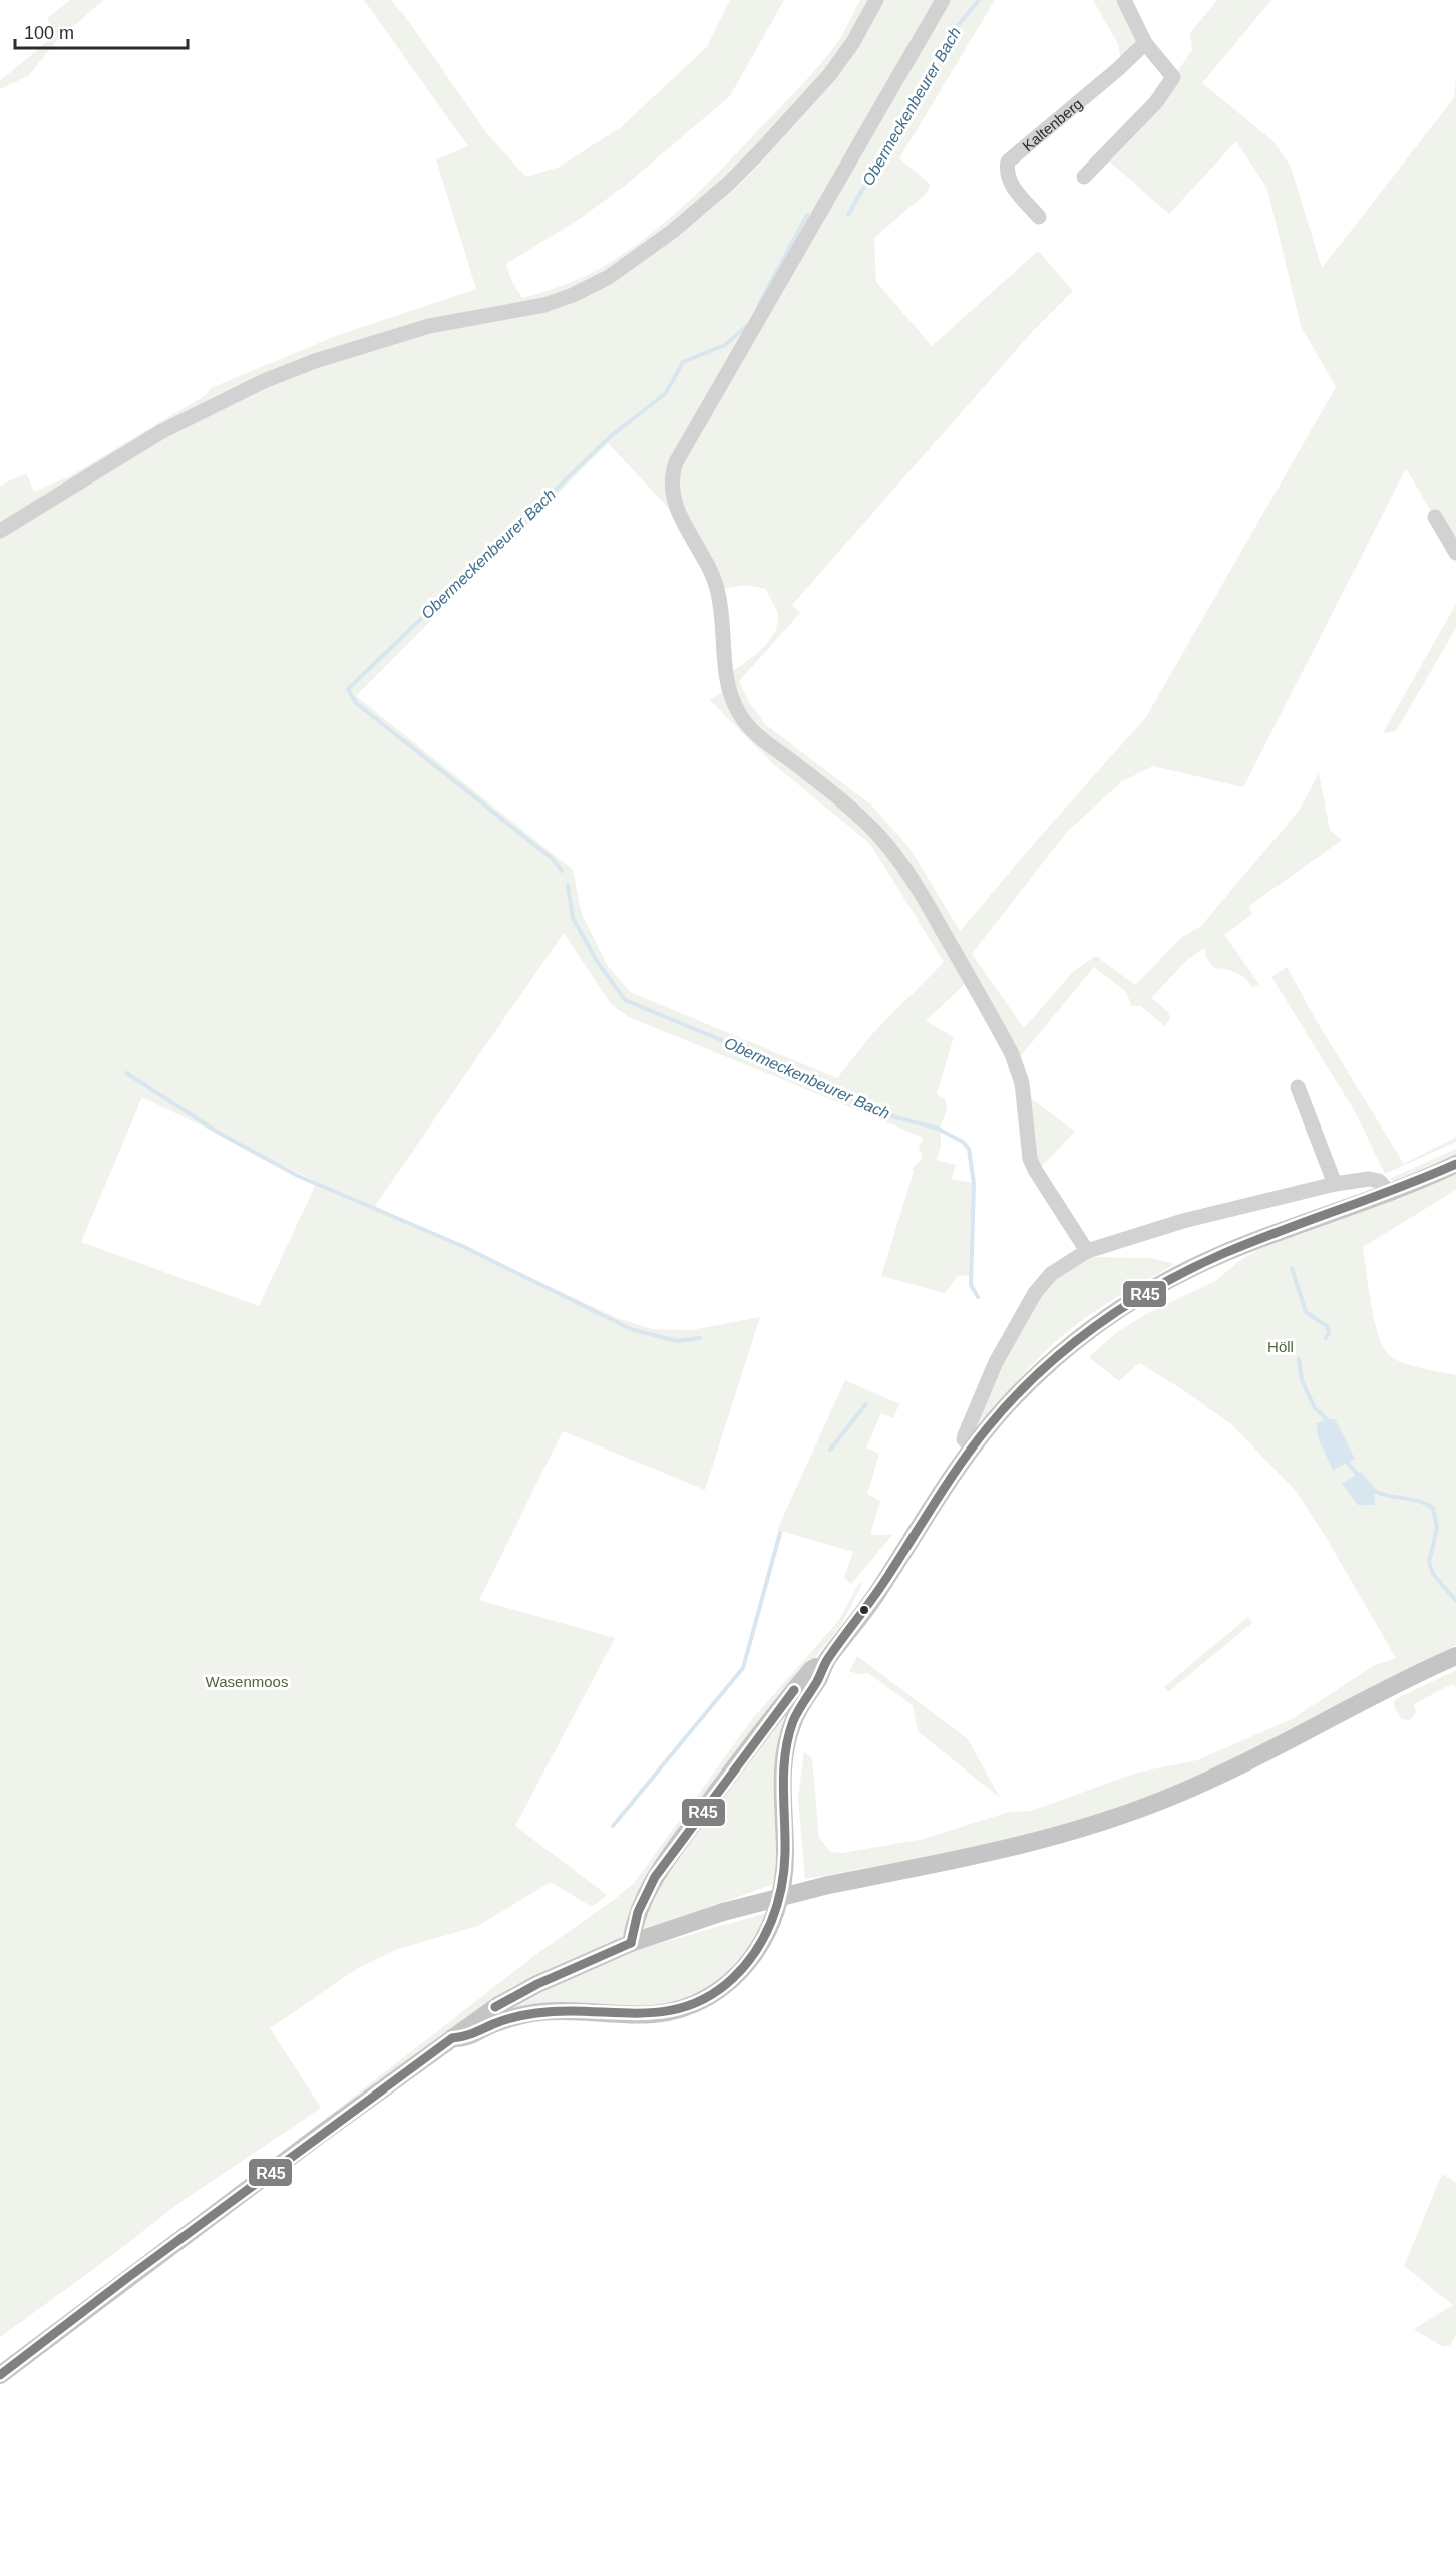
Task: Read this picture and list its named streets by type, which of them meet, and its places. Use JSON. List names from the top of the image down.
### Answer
{
  "streets": {
    "street": ["Kaltenberg"]
  },
  "water": ["Obermeckenbeurer Bach"],
  "parks": ["Höll", "Wasenmoos"],
  "lines": ["transit line R45"],
  "scale_bar": "100 m"
}
